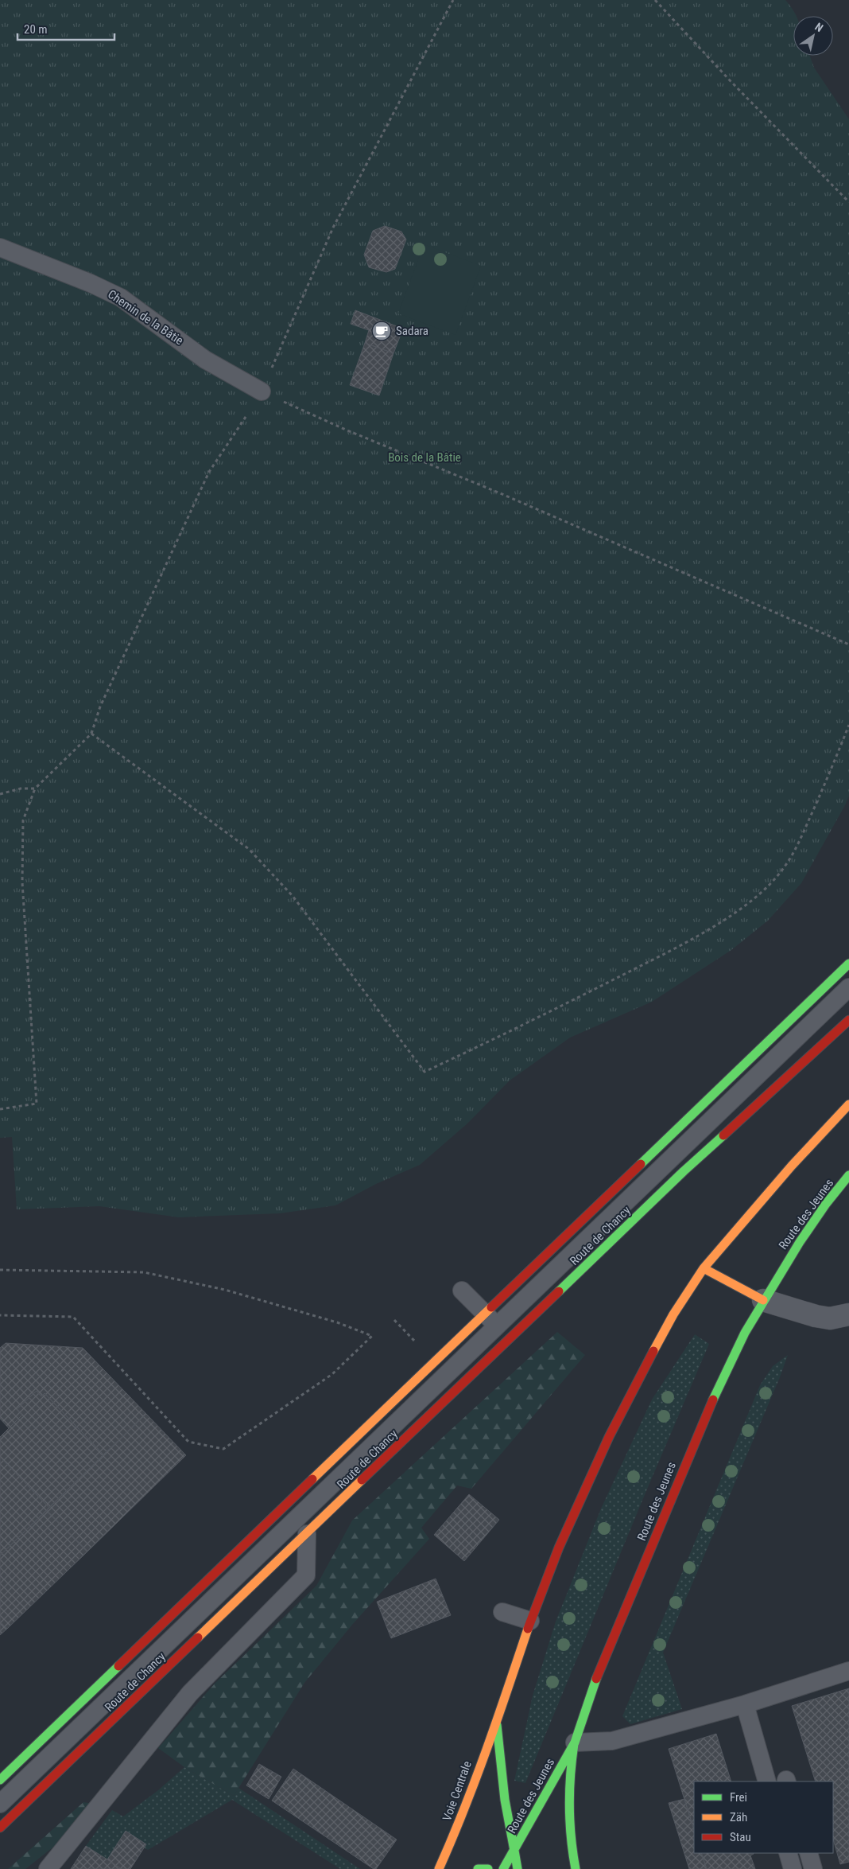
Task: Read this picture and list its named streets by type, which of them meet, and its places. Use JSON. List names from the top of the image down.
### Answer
{
  "streets": {
    "main road": ["Route des Jeunes", "Route de Chancy", "Voie Centrale"],
    "lane": ["Chemin de la Bâtie"]
  },
  "parks": ["Bois de la Bâtie"],
  "places": {
    "cafe": ["Sadara"]
  },
  "legend": ["Frei", "Zäh", "Stau"],
  "scale_bar": "20 m",
  "north": "top right"
}
